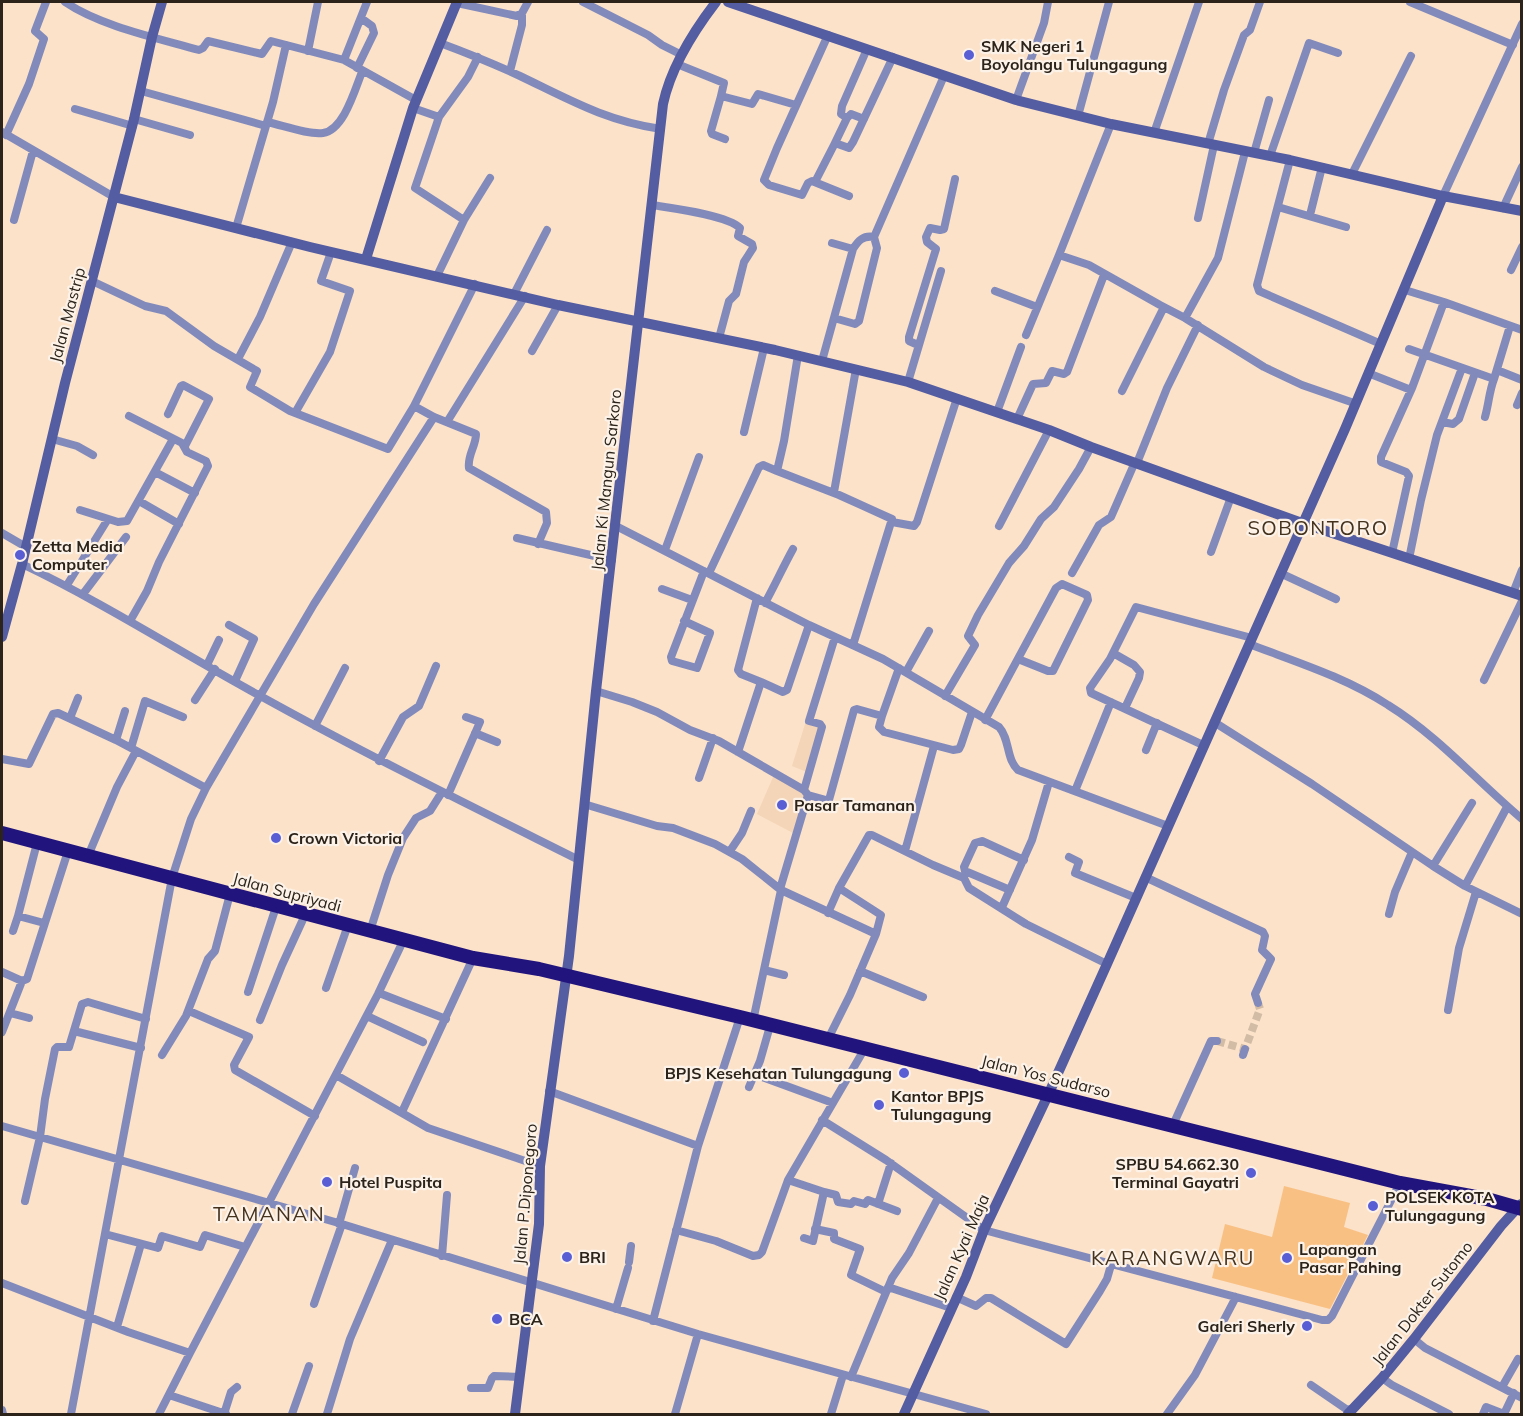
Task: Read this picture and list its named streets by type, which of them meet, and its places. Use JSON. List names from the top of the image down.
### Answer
{
  "streets": {
    "highway": ["Jalan Supriyadi", "Jalan Yos Sudarso"],
    "street": [
      "Jalan Mastrip",
      "Jalan Ki Mangun Sarkoro",
      "Jalan P.Diponegoro",
      "Jalan Kyai Maja",
      "Jalan Dokter Sutomo"
    ]
  },
  "crossings": [
    ["Jalan Ki Mangun Sarkoro", "Jalan Supriyadi"],
    ["Jalan Ki Mangun Sarkoro", "Jalan Yos Sudarso"],
    ["Jalan Ki Mangun Sarkoro", "Jalan P.Diponegoro"],
    ["Jalan Supriyadi", "Jalan Yos Sudarso"],
    ["Jalan Supriyadi", "Jalan P.Diponegoro"],
    ["Jalan Yos Sudarso", "Jalan P.Diponegoro"],
    ["Jalan Yos Sudarso", "Jalan Kyai Maja"],
    ["Jalan Yos Sudarso", "Jalan Dokter Sutomo"]
  ],
  "districts": ["SOBONTORO", "TAMANAN", "KARANGWARU"],
  "places": [
    "SMK Negeri 1 Boyolangu Tulungagung",
    "Zetta Media Computer",
    "Pasar Tamanan",
    "Crown Victoria",
    "BPJS Kesehatan Tulungagung",
    "Kantor BPJS Tulungagung",
    "SPBU 54.662.30 Terminal Gayatri",
    "Hotel Puspita",
    "POLSEK KOTA Tulungagung",
    "BRI",
    "Lapangan Pasar Pahing",
    "BCA",
    "Galeri Sherly"
  ]
}
